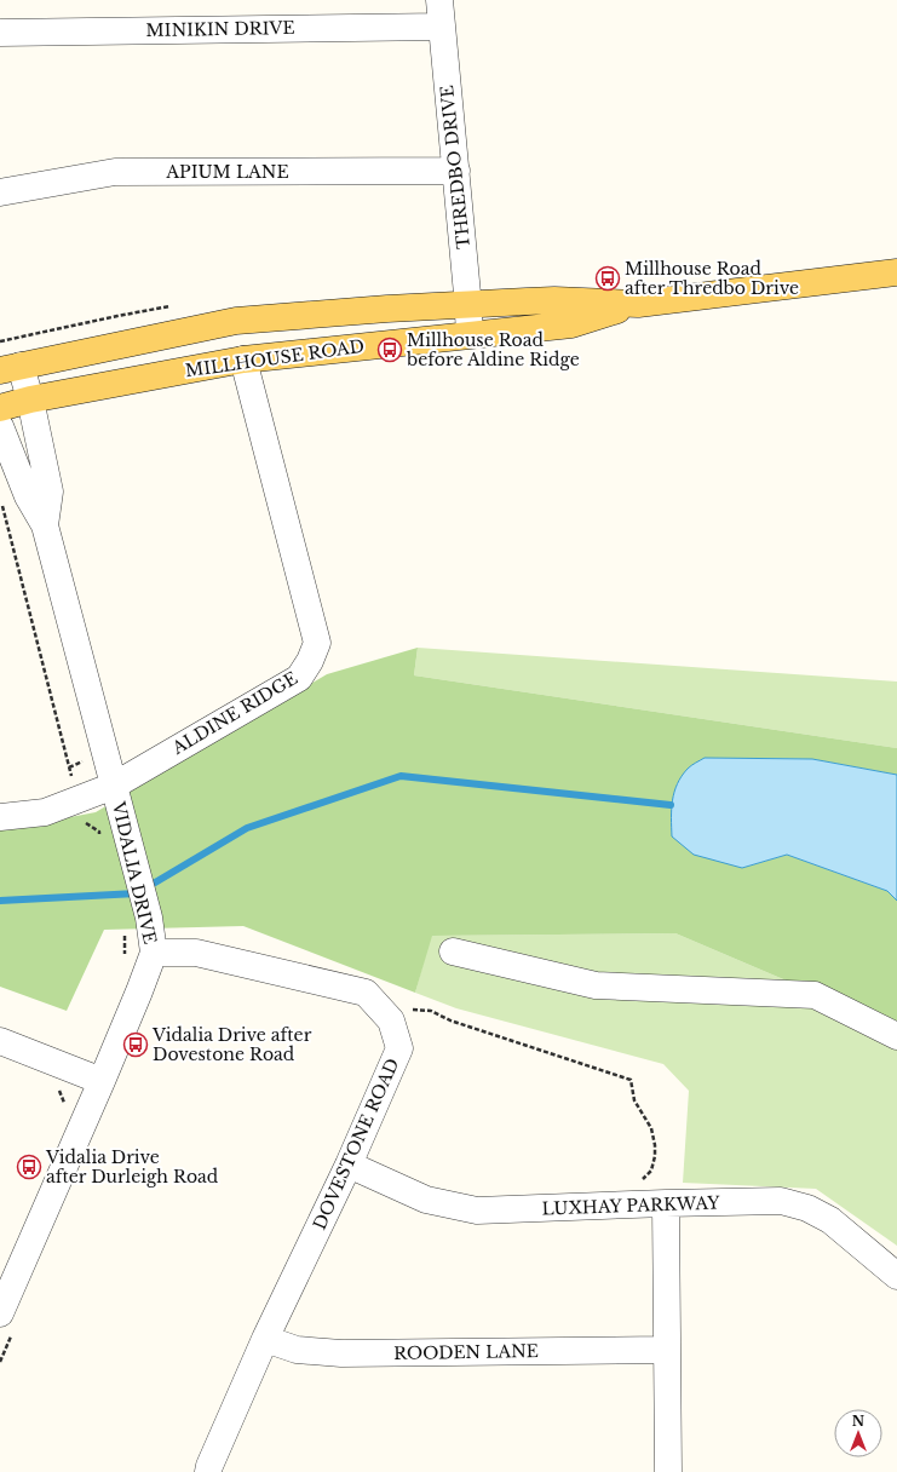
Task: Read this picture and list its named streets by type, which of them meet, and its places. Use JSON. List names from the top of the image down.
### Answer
{
  "streets": {
    "main road": ["MILLHOUSE ROAD"],
    "street": [
      "MINIKIN DRIVE",
      "THREDBO DRIVE",
      "APIUM LANE",
      "ALDINE RIDGE",
      "VIDALIA DRIVE",
      "DOVESTONE ROAD",
      "LUXHAY PARKWAY",
      "ROODEN LANE"
    ]
  },
  "crossings": [
    ["MINIKIN DRIVE", "THREDBO DRIVE"],
    ["THREDBO DRIVE", "APIUM LANE"],
    ["THREDBO DRIVE", "MILLHOUSE ROAD"],
    ["MILLHOUSE ROAD", "ALDINE RIDGE"],
    ["MILLHOUSE ROAD", "VIDALIA DRIVE"],
    ["ALDINE RIDGE", "VIDALIA DRIVE"],
    ["VIDALIA DRIVE", "DOVESTONE ROAD"],
    ["DOVESTONE ROAD", "LUXHAY PARKWAY"],
    ["DOVESTONE ROAD", "ROODEN LANE"]
  ],
  "places": {
    "bus stop": [
      "Millhouse Road after Thredbo Drive",
      "Millhouse Road before Aldine Ridge",
      "Vidalia Drive after Dovestone Road",
      "Vidalia Drive after Durleigh Road"
    ]
  },
  "north": "top"
}
